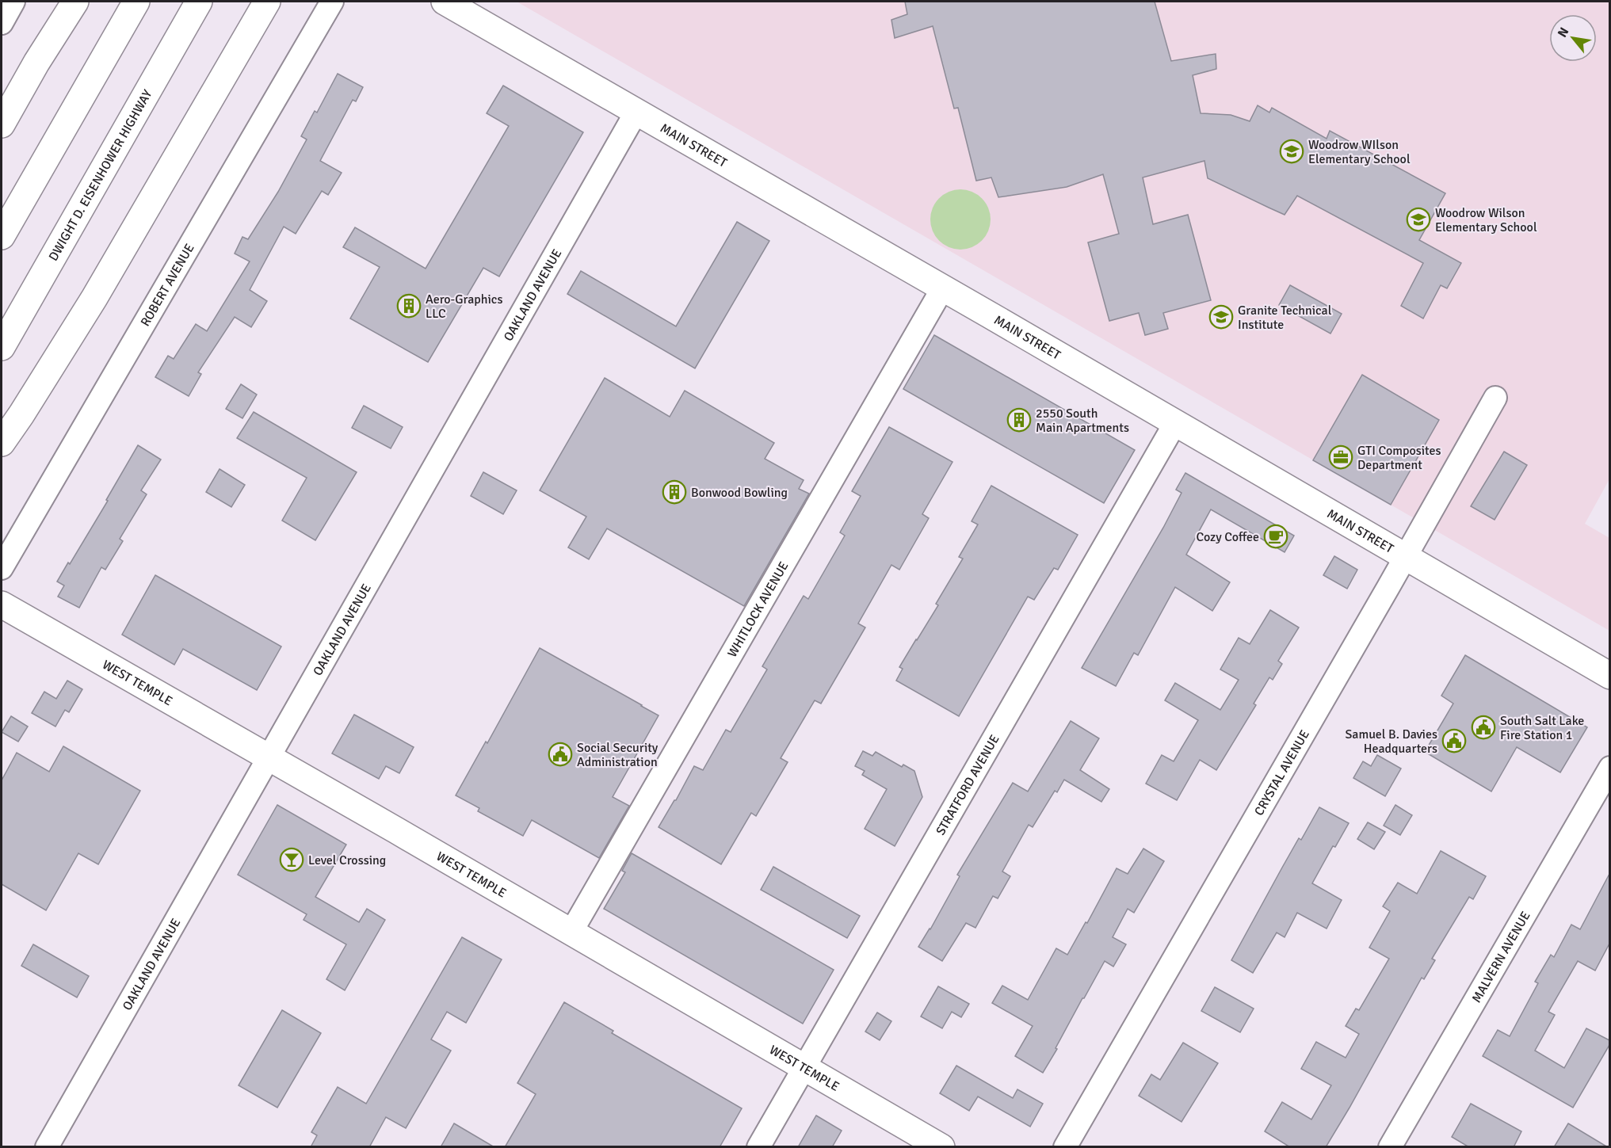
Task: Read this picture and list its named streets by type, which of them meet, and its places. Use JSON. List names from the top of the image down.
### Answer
{
  "streets": {
    "main road": ["MAIN STREET", "DWIGHT D. EISENHOWER HIGHWAY", "WEST TEMPLE"],
    "street": [
      "ROBERT AVENUE",
      "OAKLAND AVENUE",
      "WHITLOCK AVENUE",
      "CRYSTAL AVENUE",
      "STRATFORD AVENUE",
      "MALVERN AVENUE"
    ]
  },
  "crossings": [
    ["MAIN STREET", "OAKLAND AVENUE"],
    ["MAIN STREET", "WHITLOCK AVENUE"],
    ["MAIN STREET", "CRYSTAL AVENUE"],
    ["MAIN STREET", "STRATFORD AVENUE"],
    ["OAKLAND AVENUE", "WEST TEMPLE"],
    ["WHITLOCK AVENUE", "WEST TEMPLE"],
    ["WEST TEMPLE", "STRATFORD AVENUE"]
  ],
  "places": {
    "school or university": ["Woodrow WIlson Elementary School", "Woodrow Wilson Elementary School", "Granite Technical Institute"],
    "building": ["Aero-Graphics LLC", "2550 South Main Apartments", "Bonwood Bowling"],
    "office": ["GTI Composites Department"],
    "cafe": ["Cozy Coffee"],
    "public building": ["South Salt Lake Fire Station 1", "Samuel B. Davies Headquarters", "Social Security Administration"],
    "bar": ["Level Crossing"]
  },
  "north": "top left"
}
